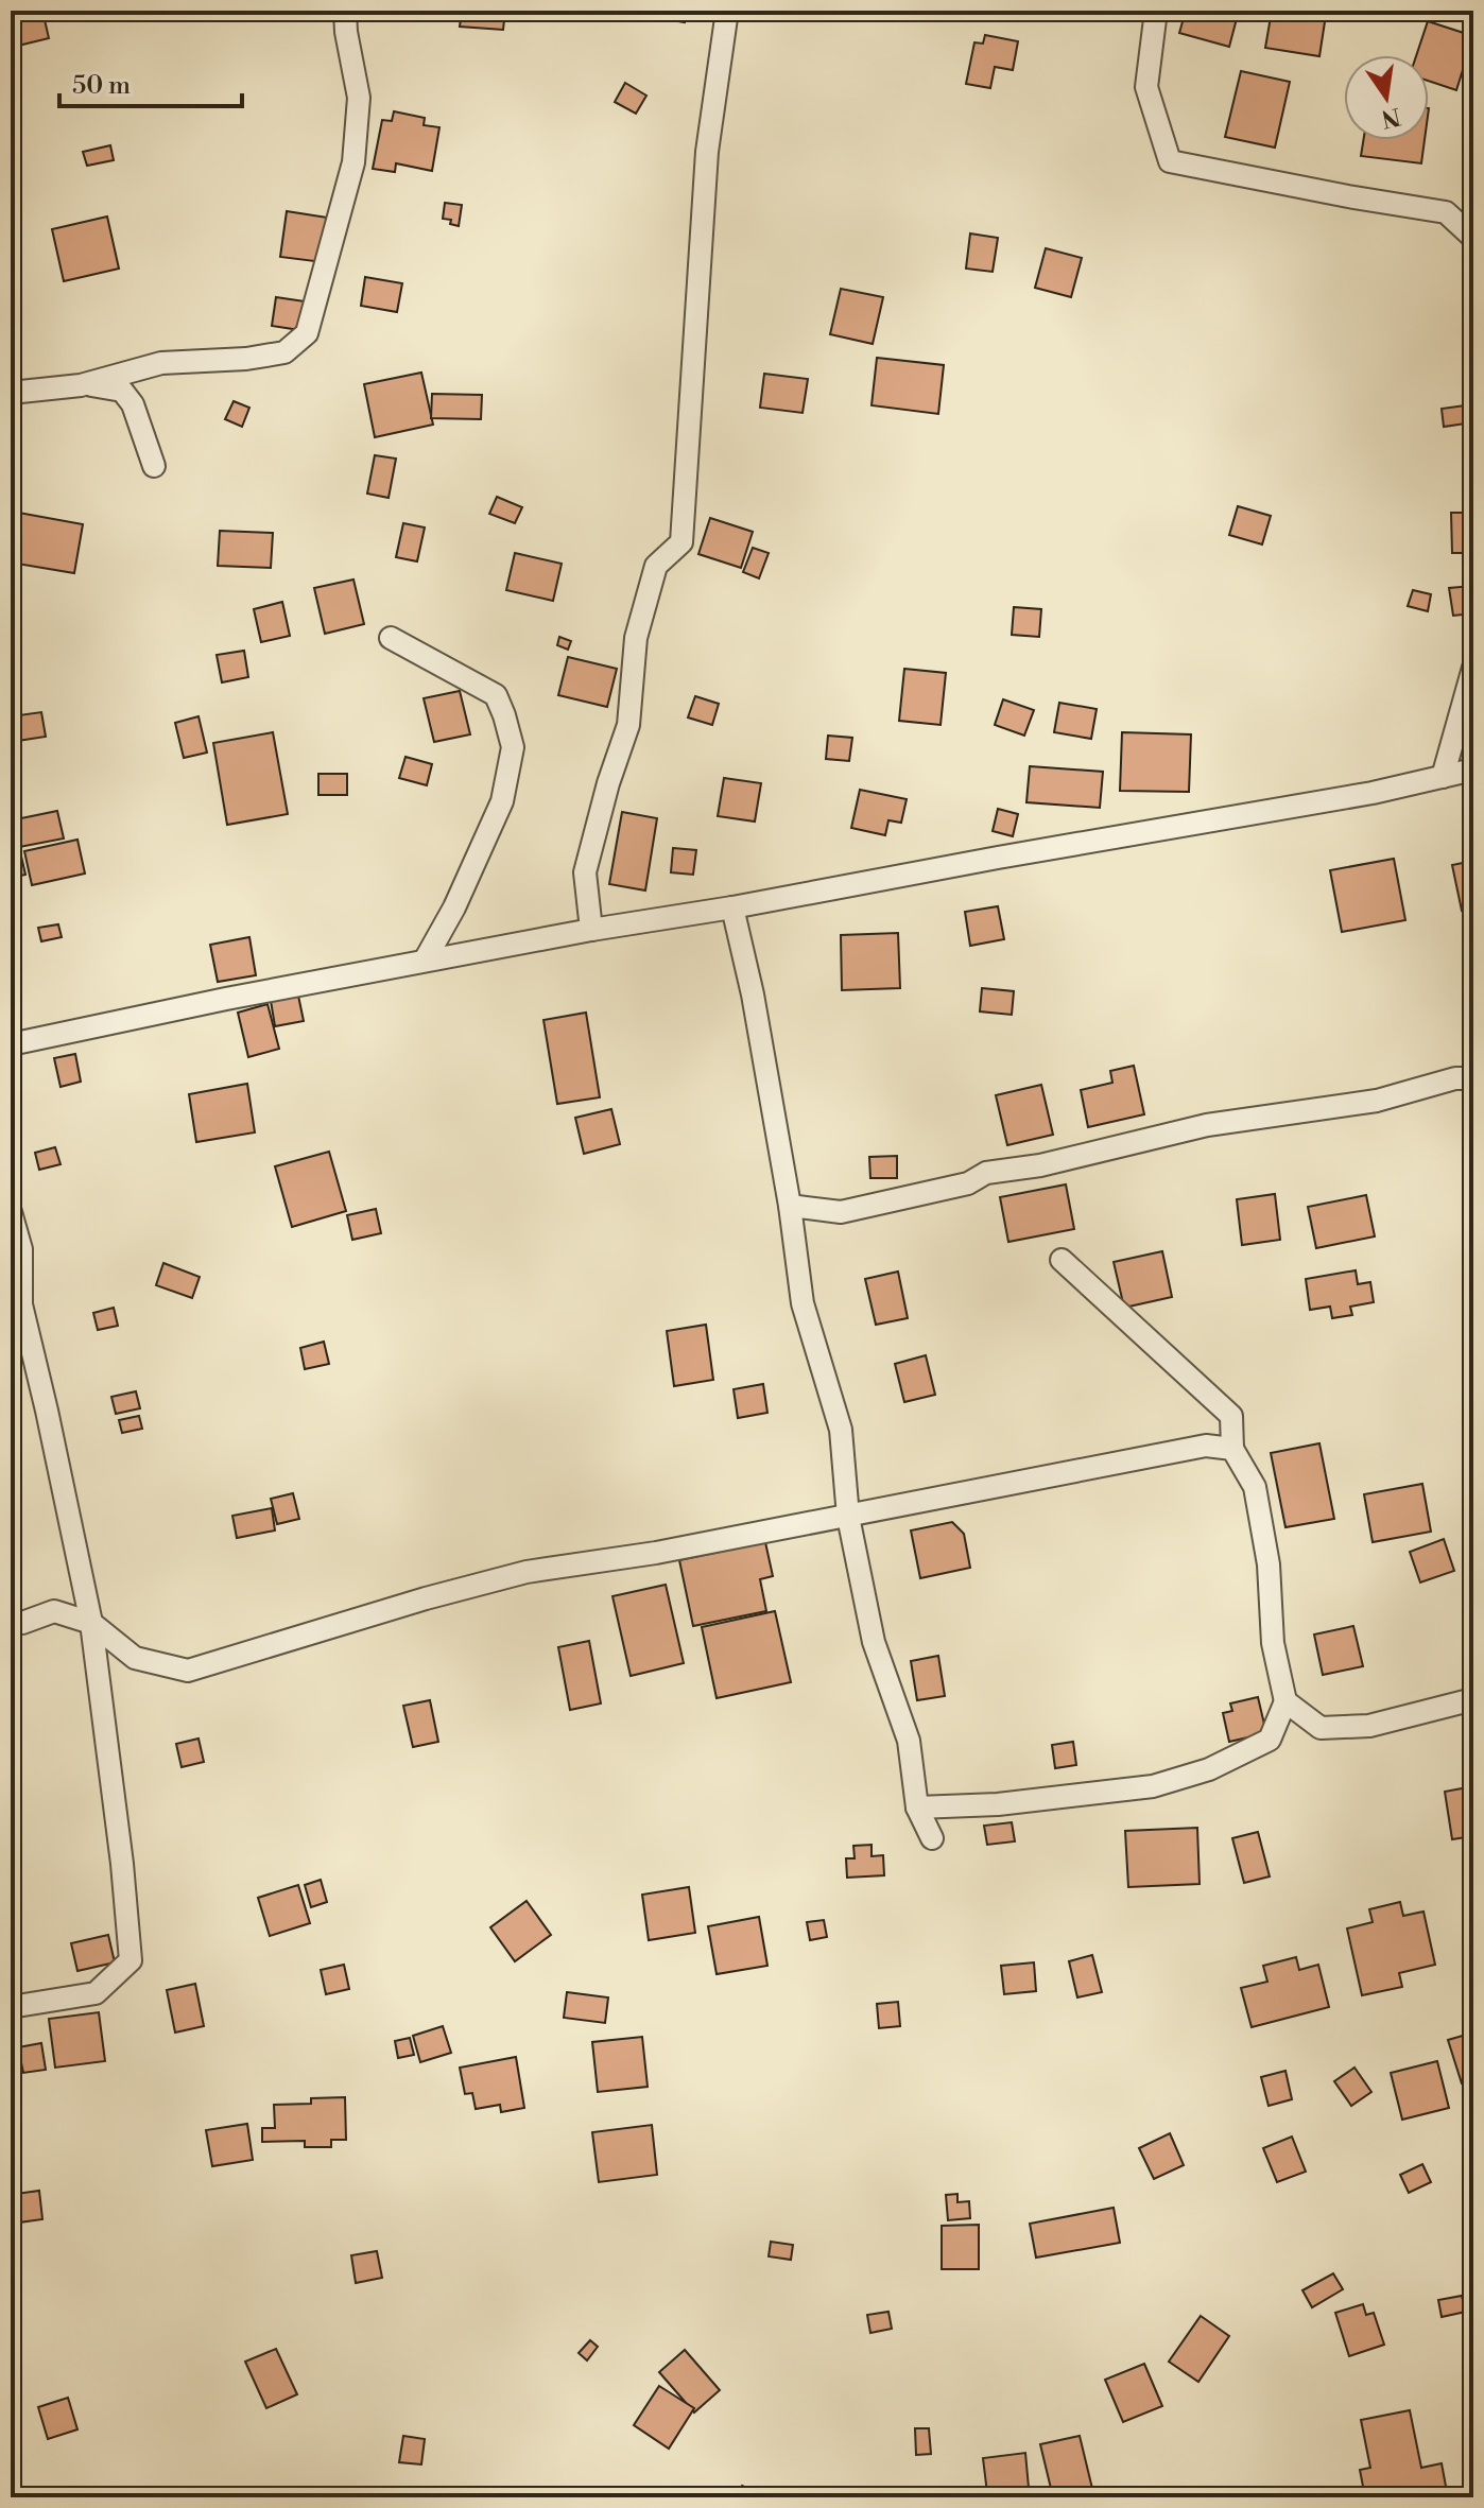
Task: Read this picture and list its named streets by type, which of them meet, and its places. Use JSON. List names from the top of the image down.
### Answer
{
  "scale_bar": "50 m",
  "north": "bottom"
}
